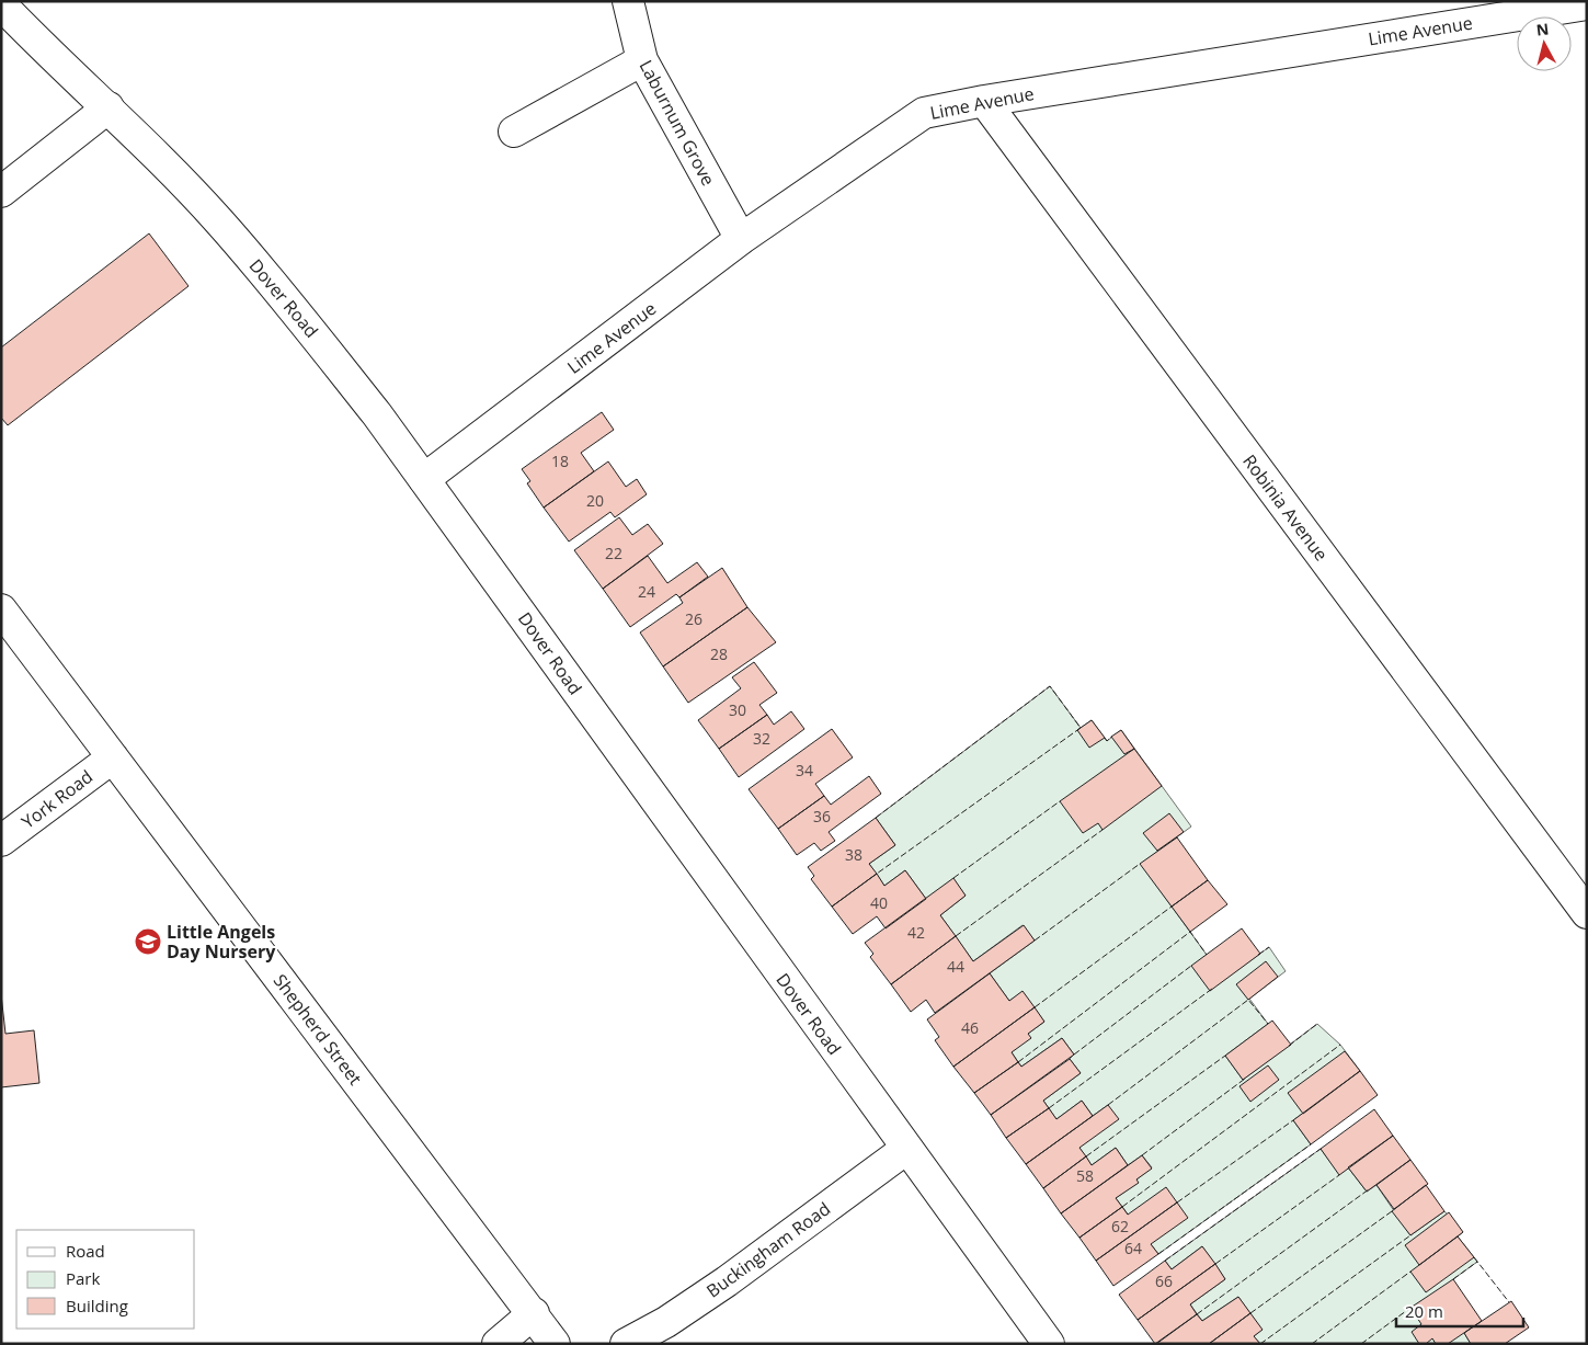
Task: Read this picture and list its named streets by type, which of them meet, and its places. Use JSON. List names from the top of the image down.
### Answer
{
  "streets": {
    "street": [
      "Lime Avenue",
      "Laburnum Grove",
      "Dover Road",
      "Robinia Avenue",
      "York Road",
      "Shepherd Street",
      "Buckingham Road"
    ]
  },
  "crossings": [
    ["Lime Avenue", "Laburnum Grove"],
    ["Lime Avenue", "Dover Road"],
    ["Lime Avenue", "Robinia Avenue"],
    ["Dover Road", "Buckingham Road"],
    ["York Road", "Shepherd Street"]
  ],
  "places": {
    "school or university": ["Little Angels Day Nursery"]
  },
  "house_numbers": [
    "18",
    "20",
    "22",
    "24",
    "26",
    "28",
    "30",
    "32",
    "34",
    "36",
    "38",
    "40",
    "42",
    "44",
    "46",
    "58",
    "62",
    "64",
    "66"
  ],
  "legend": ["Road", "Park", "Building"],
  "scale_bar": "20 m",
  "north": "top"
}
